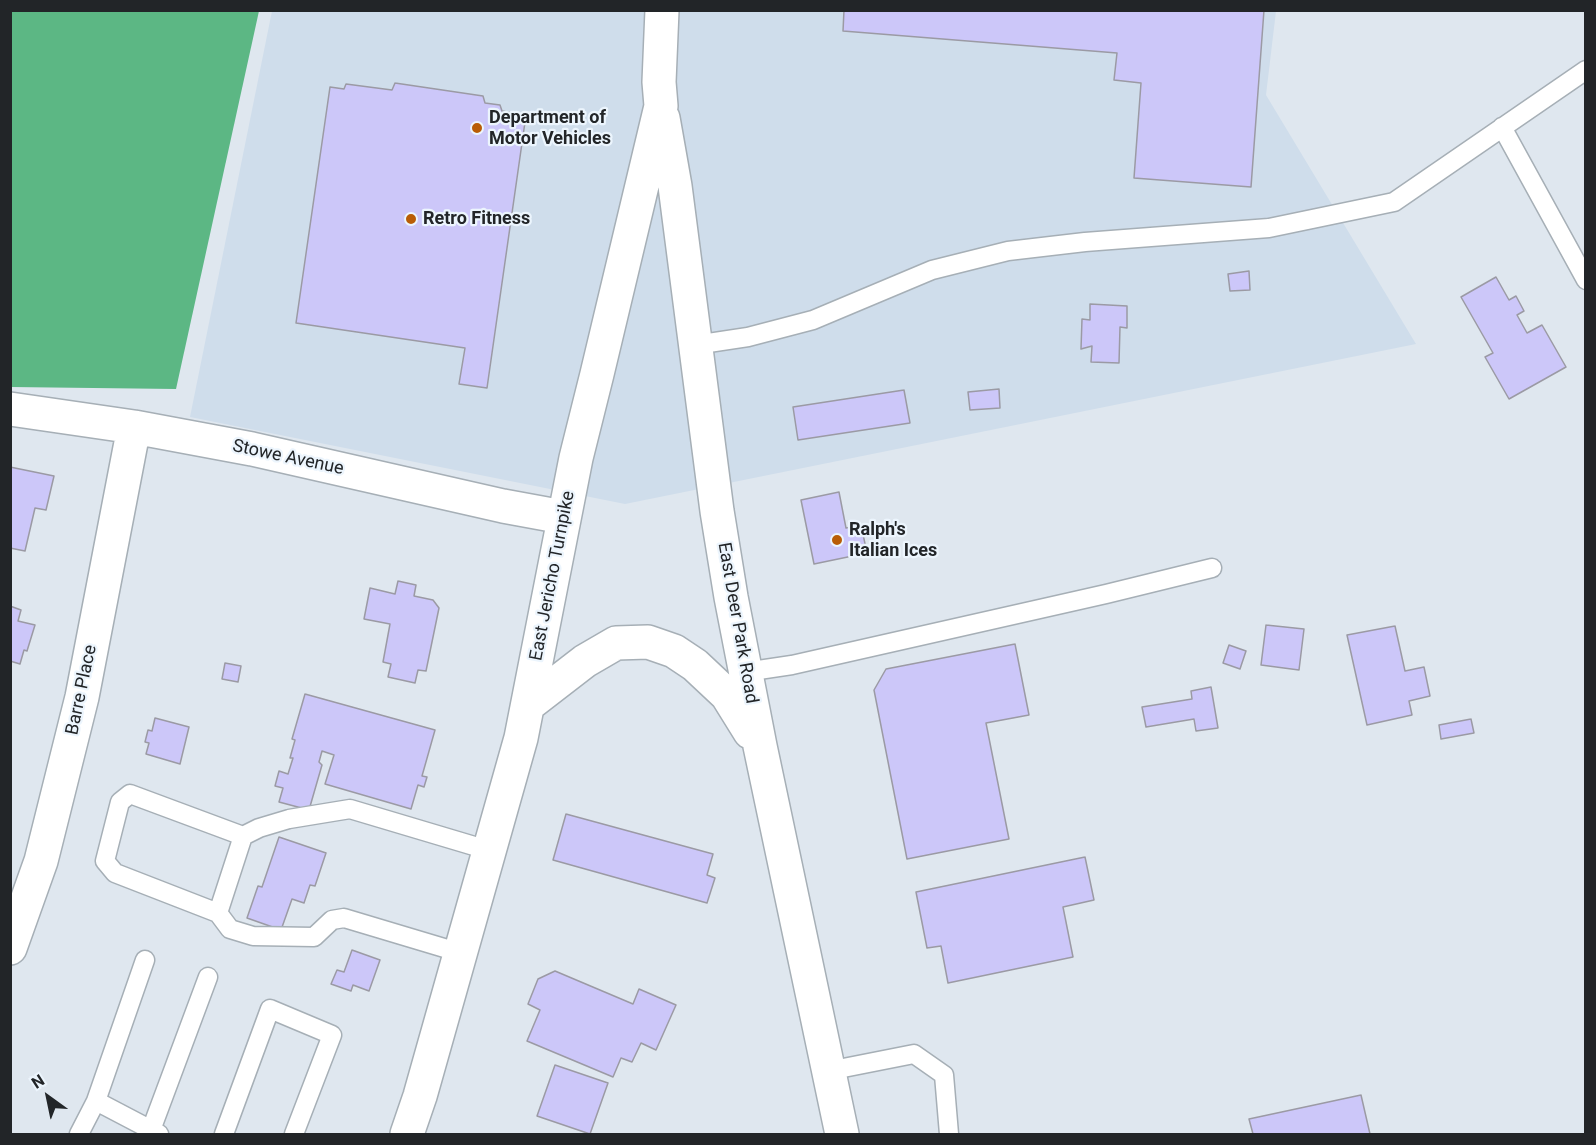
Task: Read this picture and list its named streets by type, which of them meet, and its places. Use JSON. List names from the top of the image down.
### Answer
{
  "streets": {
    "main road": [
      "Stowe Avenue",
      "East Jericho Turnpike",
      "East Deer Park Road",
      "Barre Place"
    ]
  },
  "crossings": [
    ["Stowe Avenue", "East Jericho Turnpike"],
    ["Stowe Avenue", "Barre Place"],
    ["East Jericho Turnpike", "East Deer Park Road"]
  ],
  "places": ["Department of Motor Vehicles", "Retro Fitness", "Ralph's Italian Ices"],
  "north": "top left"
}
